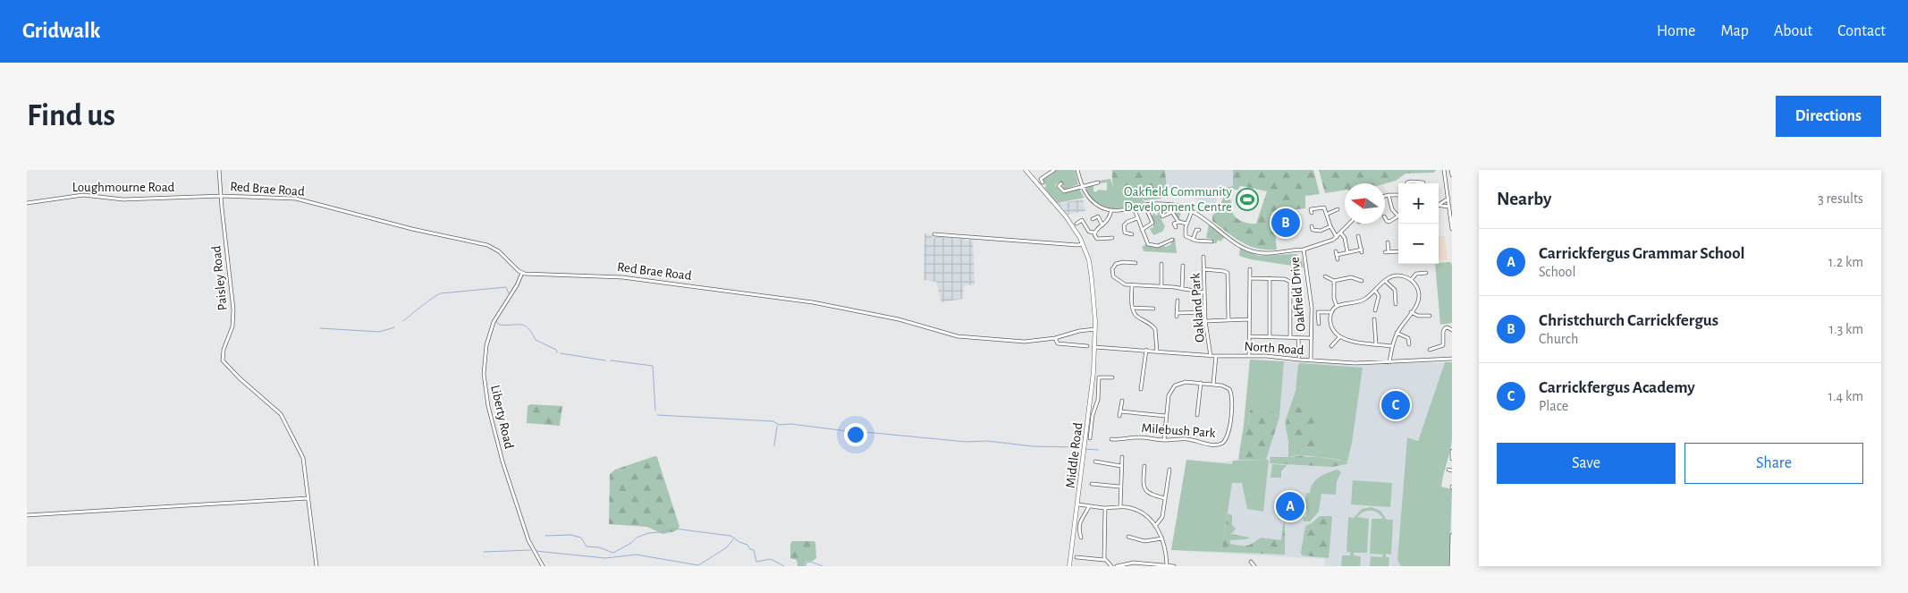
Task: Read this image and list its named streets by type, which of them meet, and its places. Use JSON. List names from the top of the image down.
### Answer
{
  "streets": {
    "main road": ["Middle Road"],
    "street": [
      "Loughmourne Road",
      "Red Brae Road",
      "Paisley Road",
      "Oakfield Drive",
      "Oakland Park",
      "North Road",
      "Liberty Road",
      "Milebush Park"
    ]
  },
  "crossings": [
    ["Loughmourne Road", "Red Brae Road"],
    ["Loughmourne Road", "Paisley Road"],
    ["Red Brae Road", "Paisley Road"],
    ["Red Brae Road", "Liberty Road"],
    ["Red Brae Road", "Middle Road"],
    ["Oakfield Drive", "North Road"],
    ["Oakland Park", "North Road"],
    ["North Road", "Middle Road"]
  ],
  "places": {
    "sports": ["Oakfield Community Development Centre"]
  },
  "north": "left",
  "page": {
    "header": "Gridwalk",
    "nav": [
      "Home",
      "Map",
      "About",
      "Contact"
    ],
    "buttons": [
      "Directions",
      ["Save", "Share"]
    ],
    "title": "Find us",
    "heading": ["Nearby", "3 results"],
    "map_buttons": ["+", "−"],
    "pins": ["B", "C", "A"],
    "list": [
      {
        "mark": "A",
        "name": "Carrickfergus Grammar School",
        "note": "School",
        "value": "1.2 km"
      },
      {
        "mark": "B",
        "name": "Christchurch Carrickfergus",
        "note": "Church",
        "value": "1.3 km"
      },
      {
        "mark": "C",
        "name": "Carrickfergus Academy",
        "note": "Place",
        "value": "1.4 km"
      }
    ]
  }
}
